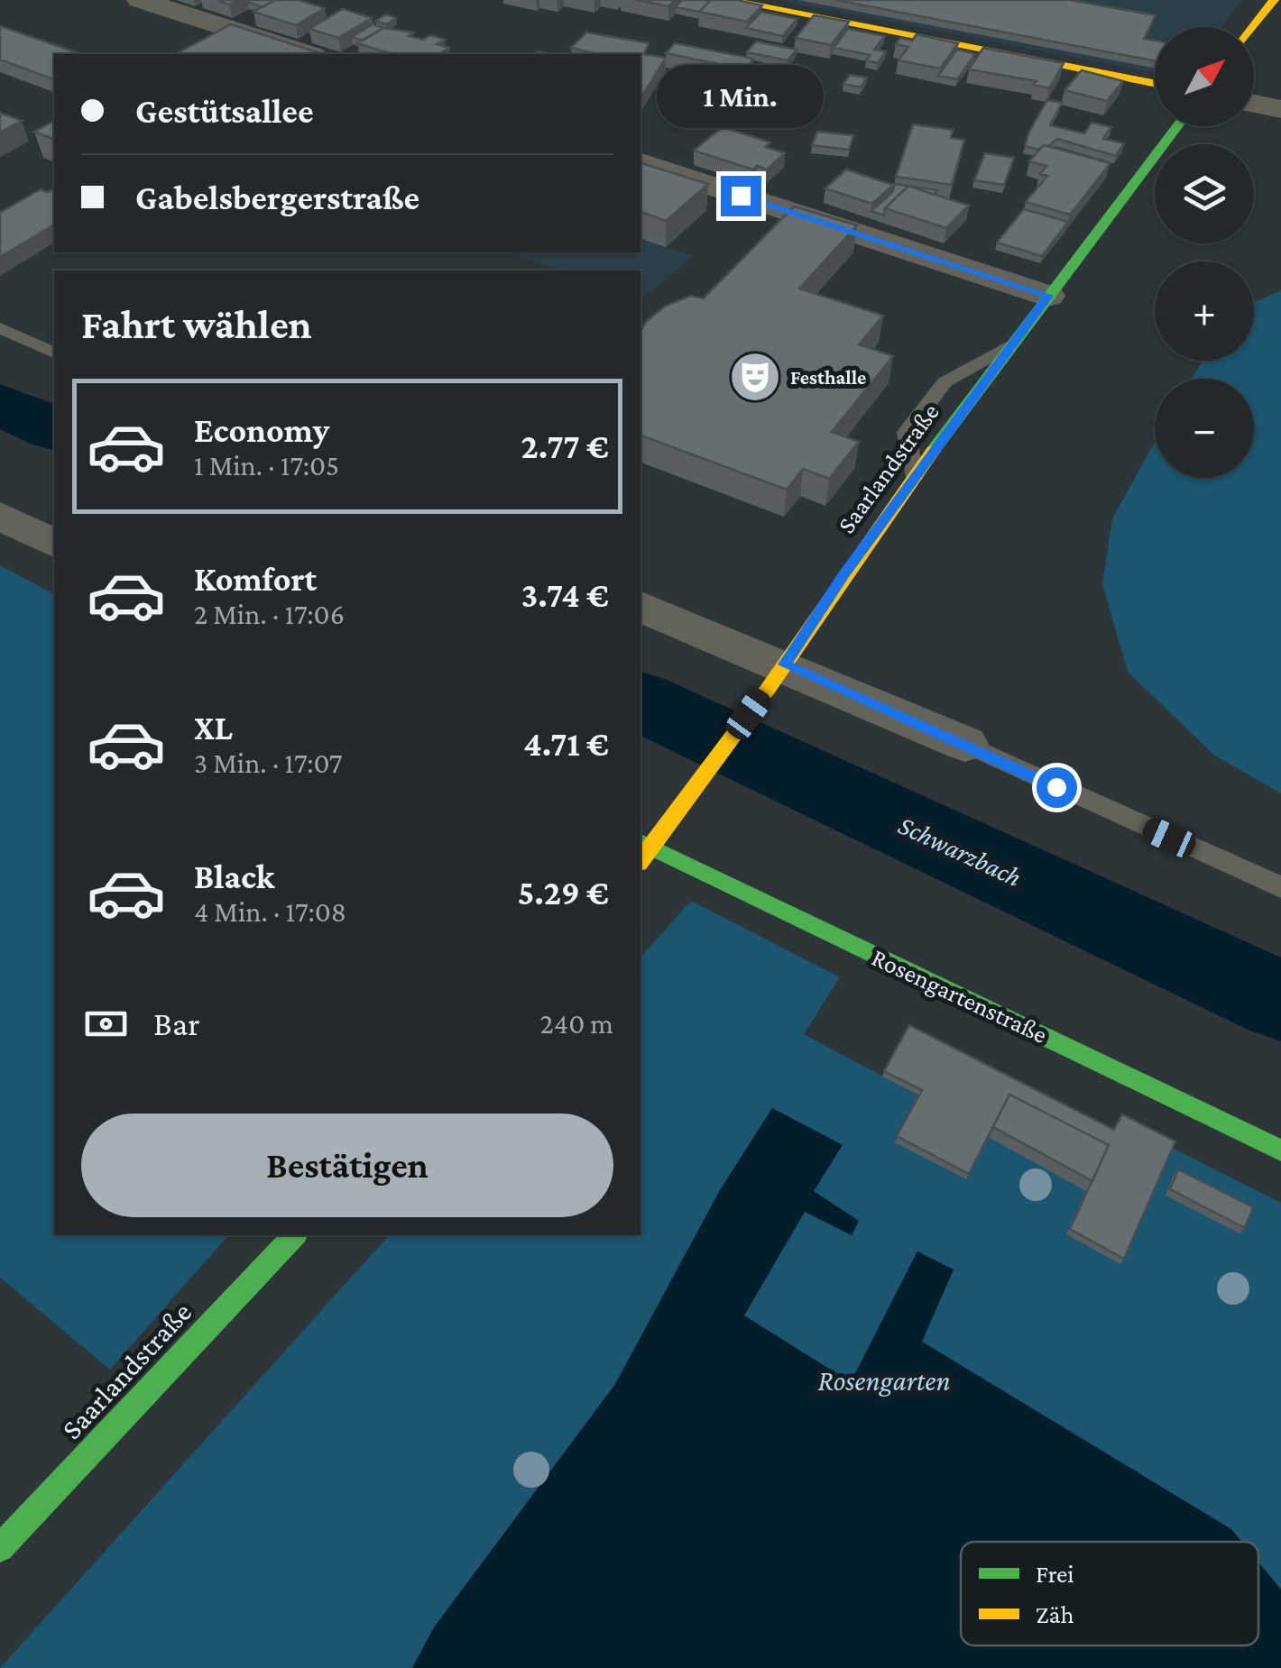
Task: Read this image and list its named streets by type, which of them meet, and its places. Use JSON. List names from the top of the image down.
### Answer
{
  "streets": {
    "main road": ["Saarlandstraße", "Rosengartenstraße"]
  },
  "crossings": [
    ["Saarlandstraße", "Rosengartenstraße"]
  ],
  "water": ["Schwarzbach"],
  "parks": ["Rosengarten"],
  "places": {
    "theatre": ["Festhalle"]
  },
  "legend": ["Frei", "Zäh"],
  "north": "top right",
  "page": {
    "map_buttons": ["+", "−"],
    "banner": ["Gestütsallee", "Gabelsbergerstraße"],
    "bubble": "1 Min.",
    "heading": "Fahrt wählen",
    "list": [
      {
        "name": "Economy",
        "note": "1 Min. · 17:05",
        "value": "2.77 €"
      },
      {
        "name": "Komfort",
        "note": "2 Min. · 17:06",
        "value": "3.74 €"
      },
      {
        "name": "XL",
        "note": "3 Min. · 17:07",
        "value": "4.71 €"
      },
      {
        "name": "Black",
        "note": "4 Min. · 17:08",
        "value": "5.29 €"
      }
    ],
    "pay": ["Bar", "240 m"],
    "buttons": "Bestätigen"
  }
}
